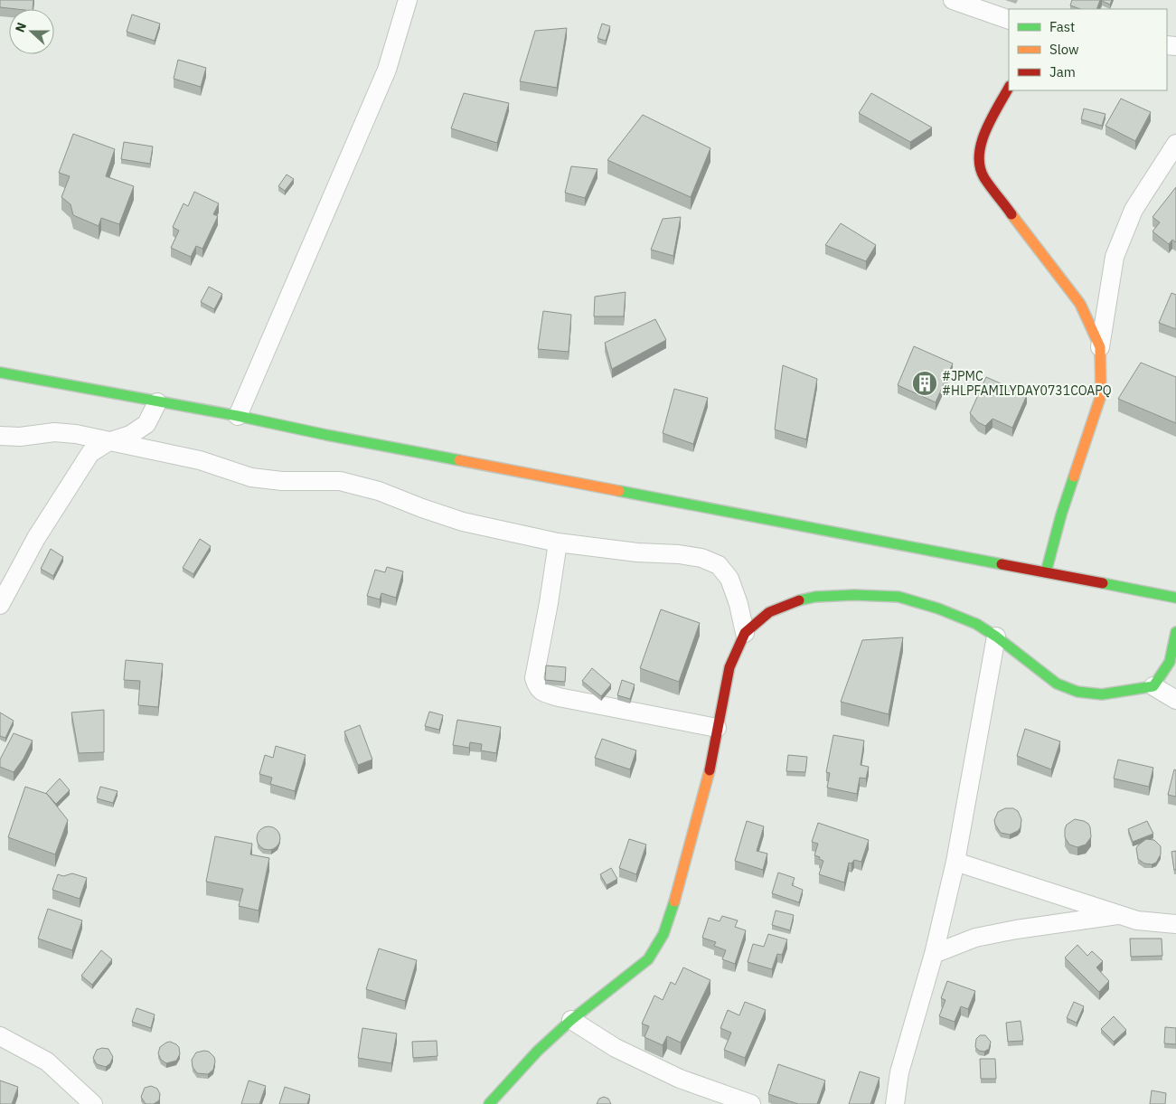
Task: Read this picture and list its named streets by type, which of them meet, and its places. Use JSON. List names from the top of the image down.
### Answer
{
  "places": {
    "building": ["#JPMC #HLPFAMILYDAY0731COAPQ"]
  },
  "legend": ["Fast", "Slow", "Jam"],
  "north": "left"
}
